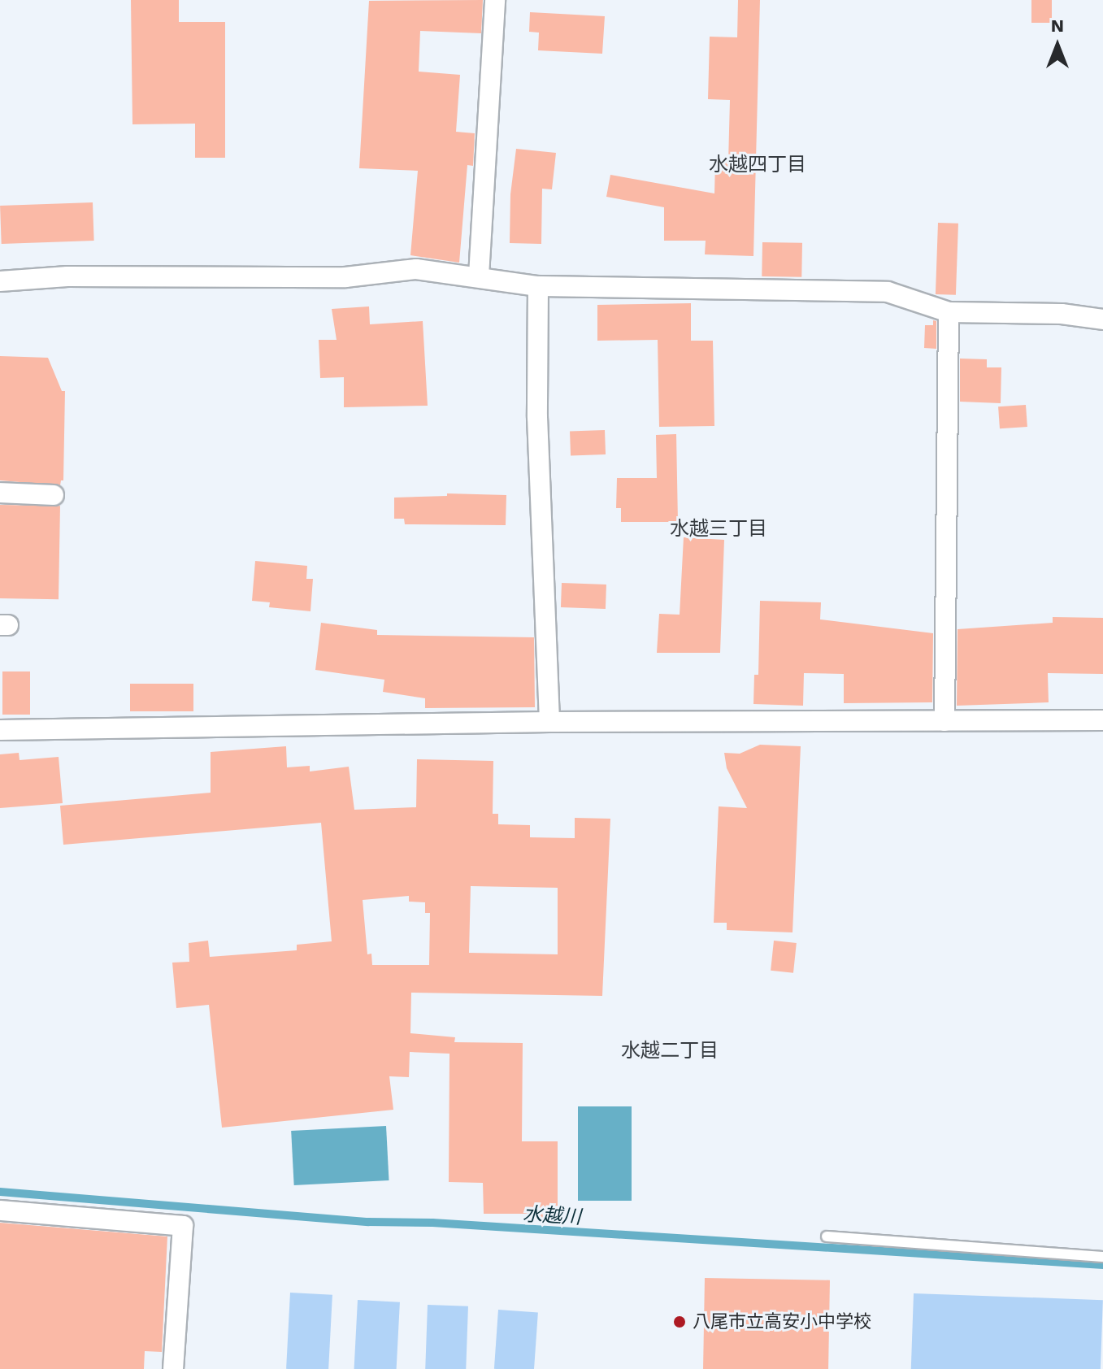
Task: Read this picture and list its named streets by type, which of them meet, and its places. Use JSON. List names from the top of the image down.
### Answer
{
  "districts": ["水越四丁目", "水越三丁目", "水越二丁目"],
  "water": ["水越川"],
  "places": ["八尾市立高安小中学校"],
  "north": "top"
}
